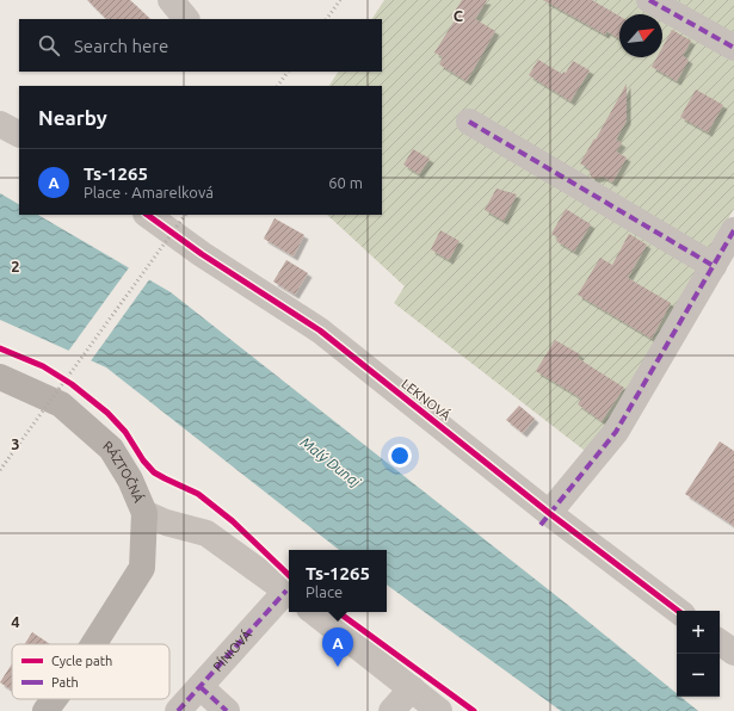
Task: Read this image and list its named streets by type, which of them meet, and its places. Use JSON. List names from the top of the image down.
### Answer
{
  "streets": {
    "main road": ["RÁZTOČNÁ"],
    "street": ["LEKNOVÁ", "PÍNIOVÁ"]
  },
  "water": ["Malý Dunaj"],
  "legend": ["Cycle path", "Path"],
  "north": "top right",
  "page": {
    "search": "Search here",
    "heading": "Nearby",
    "list": [
      {
        "mark": "A",
        "name": "Ts-1265",
        "note": "Place · Amarelková",
        "value": "60 m"
      }
    ],
    "popup": ["Ts-1265", "Place"],
    "map_buttons": ["+", "−"],
    "pins": "A"
  },
  "grid": {
    "columns": ["C"],
    "rows": ["2", "3", "4"]
  }
}
